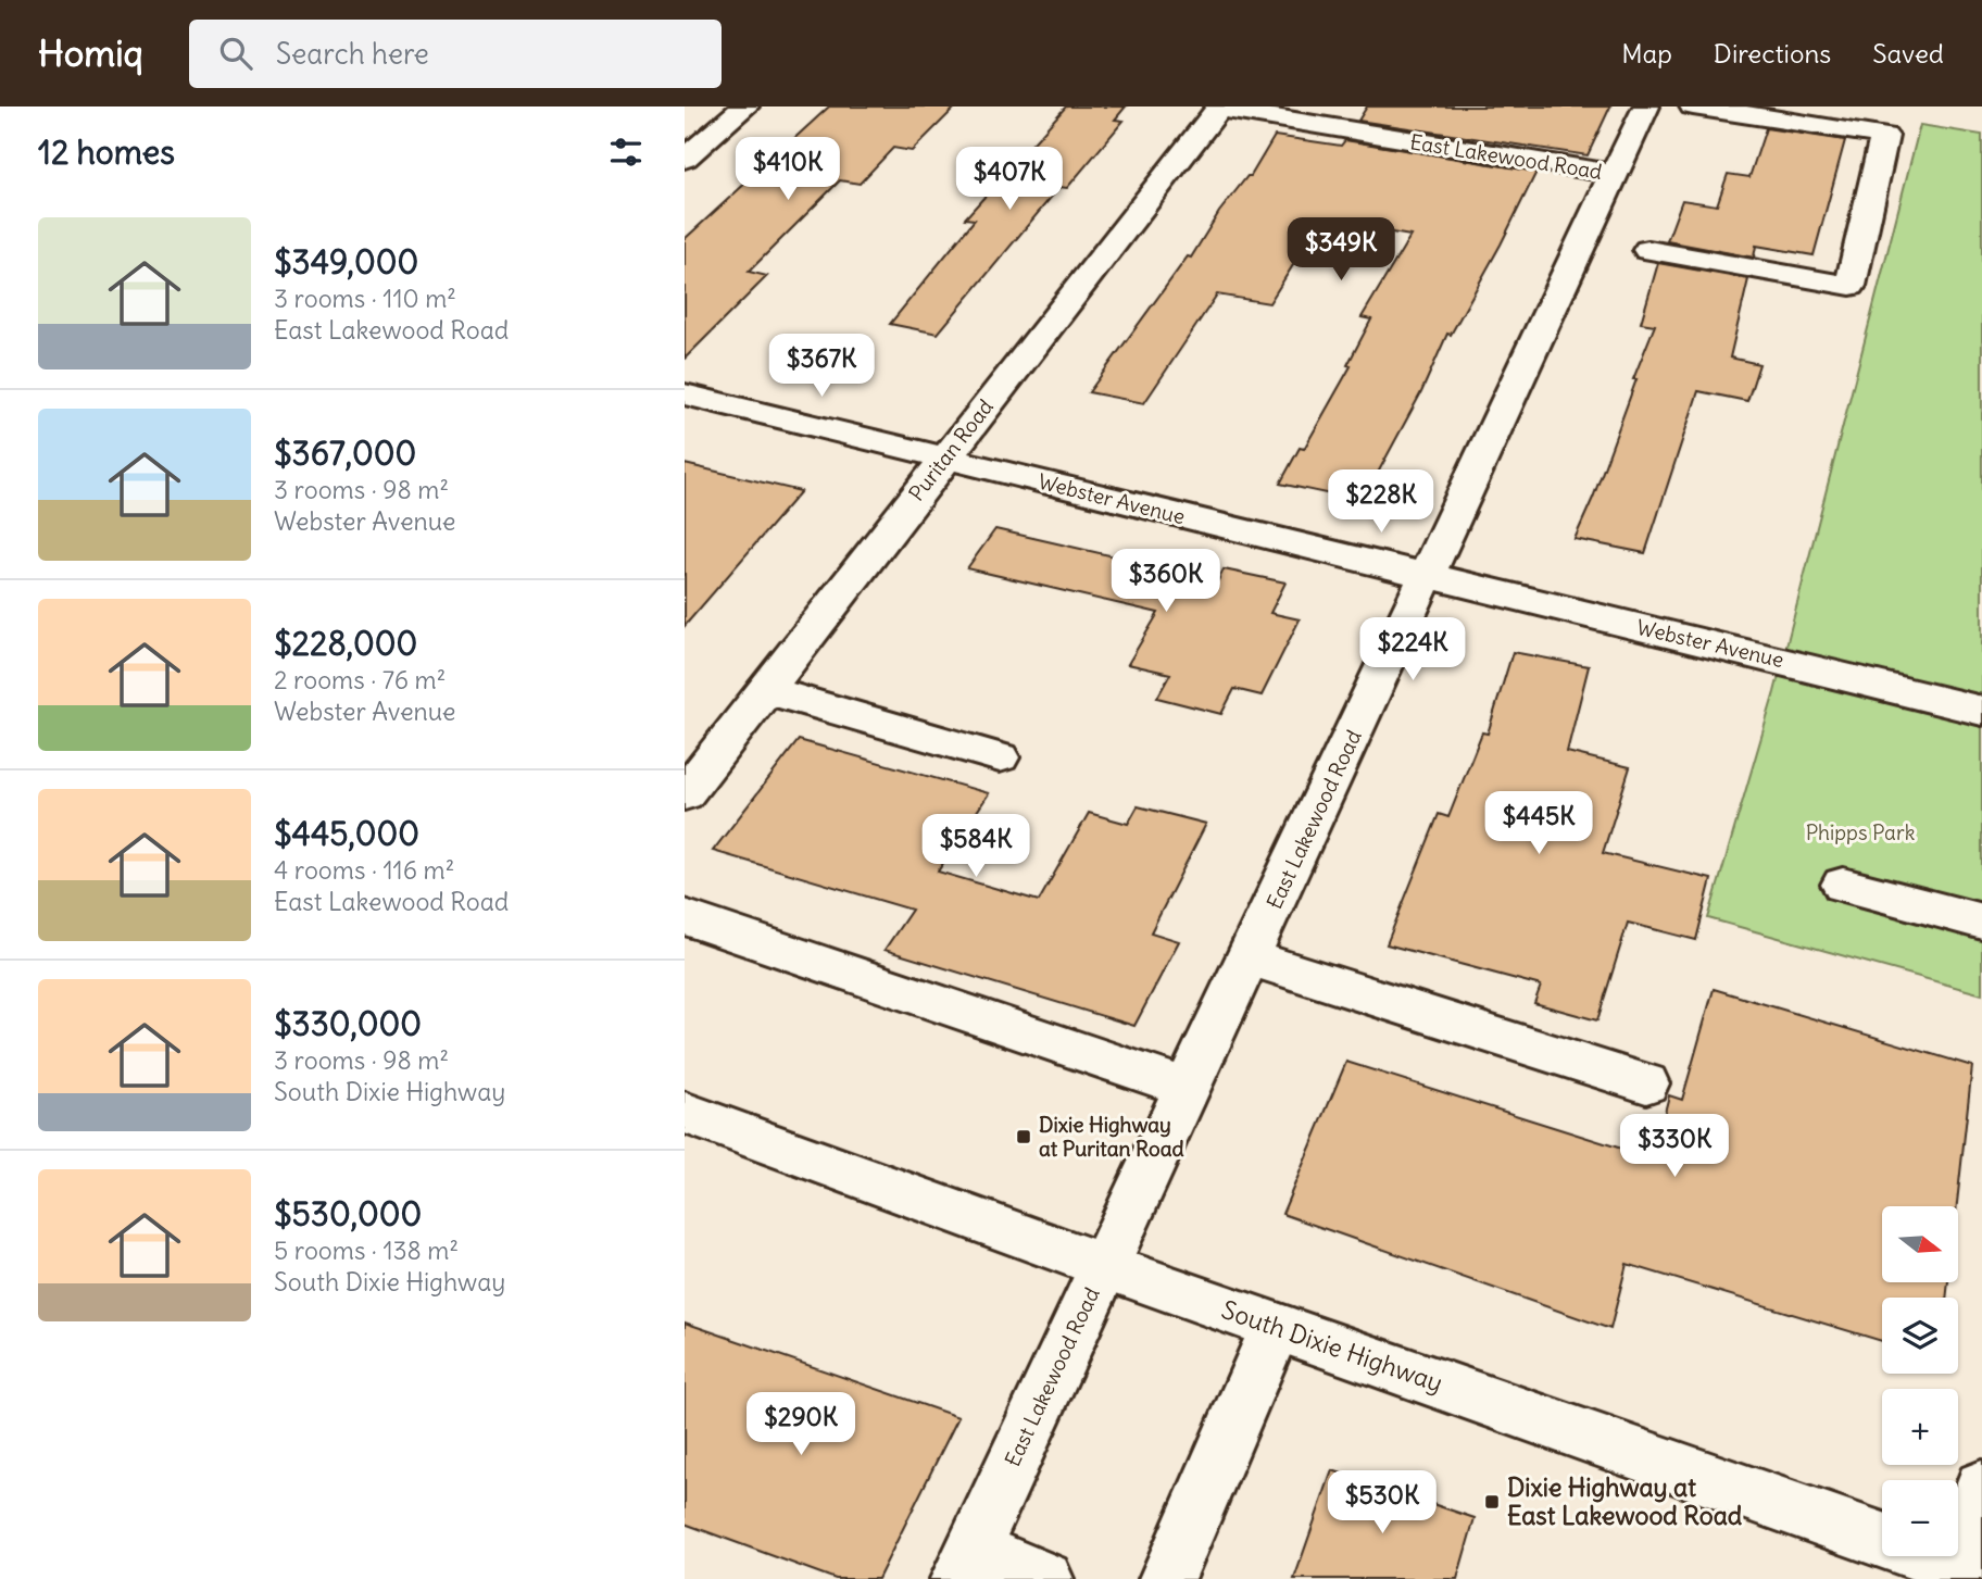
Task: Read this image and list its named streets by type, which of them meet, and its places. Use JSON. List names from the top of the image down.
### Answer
{
  "streets": {
    "street": [
      "East Lakewood Road",
      "Puritan Road",
      "Webster Avenue",
      "South Dixie Highway"
    ]
  },
  "crossings": [
    ["East Lakewood Road", "Puritan Road"],
    ["East Lakewood Road", "Webster Avenue"],
    ["East Lakewood Road", "South Dixie Highway"],
    ["Puritan Road", "Webster Avenue"]
  ],
  "parks": ["Phipps Park"],
  "places": {
    "transit": ["Dixie Highway at Puritan Road", "Dixie Highway at East Lakewood Road"]
  },
  "north": "right",
  "page": {
    "header": "Homiq",
    "search": "Search here",
    "nav": ["Map", "Directions", "Saved"],
    "heading": "12 homes",
    "price": [
      "$410K",
      "$407K",
      "$349K",
      "$367K",
      "$228K",
      "$360K",
      "$224K",
      "$445K",
      "$584K",
      "$330K",
      "$290K",
      "$530K"
    ],
    "list": [
      {
        "name": "$349,000",
        "note": "3 rooms · 110 m² · East Lakewood Road"
      },
      {
        "name": "$367,000",
        "note": "3 rooms · 98 m² · Webster Avenue"
      },
      {
        "name": "$228,000",
        "note": "2 rooms · 76 m² · Webster Avenue"
      },
      {
        "name": "$445,000",
        "note": "4 rooms · 116 m² · East Lakewood Road"
      },
      {
        "name": "$330,000",
        "note": "3 rooms · 98 m² · South Dixie Highway"
      },
      {
        "name": "$530,000",
        "note": "5 rooms · 138 m² · South Dixie Highway"
      }
    ],
    "map_buttons": ["+", "−"]
  }
}
